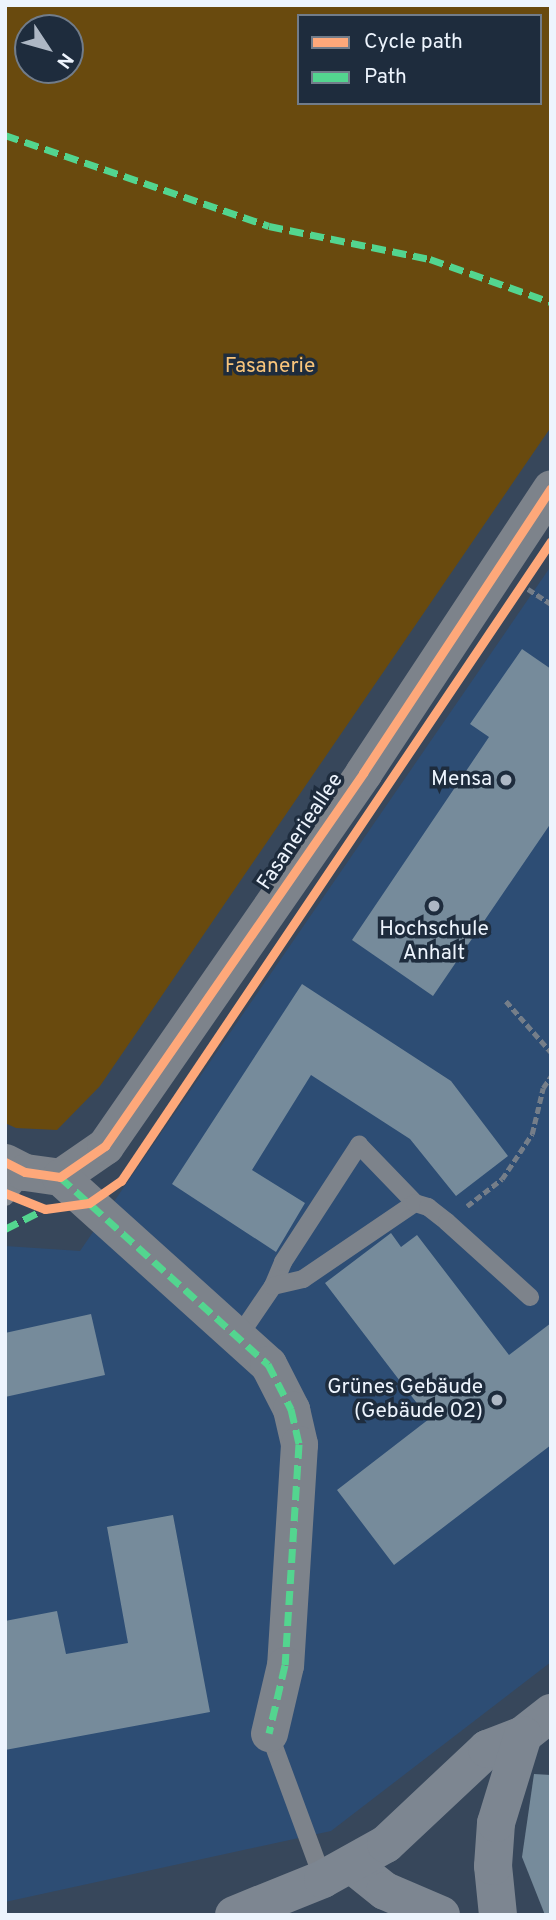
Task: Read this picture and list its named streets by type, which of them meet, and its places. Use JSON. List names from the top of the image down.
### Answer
{
  "streets": {
    "street": ["Fasanerieallee"]
  },
  "parks": ["Fasanerie"],
  "places": ["Mensa", "Hochschule Anhalt", "Grünes Gebäude (Gebäude 02)"],
  "legend": ["Cycle path", "Path"],
  "north": "bottom right"
}
